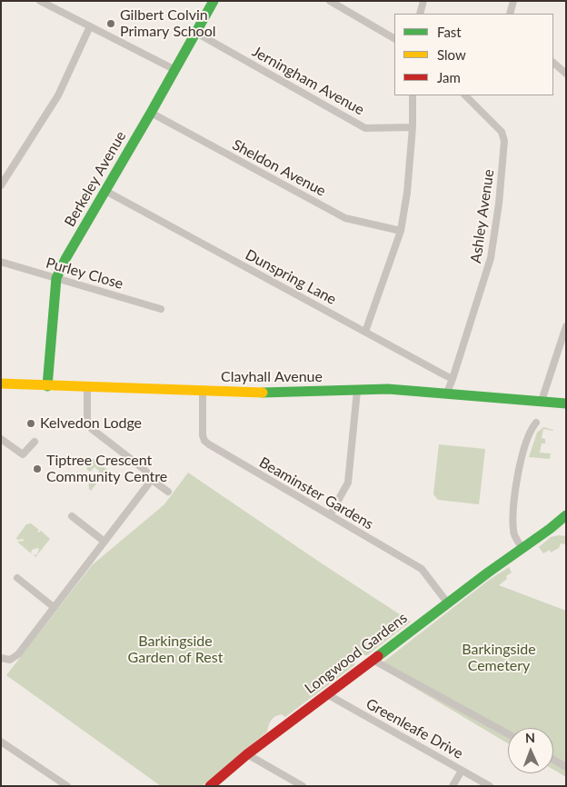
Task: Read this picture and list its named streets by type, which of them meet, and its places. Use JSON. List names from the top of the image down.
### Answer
{
  "streets": {
    "street": [
      "Jerningham Avenue",
      "Sheldon Avenue",
      "Berkeley Avenue",
      "Ashley Avenue",
      "Purley Close",
      "Dunspring Lane",
      "Clayhall Avenue",
      "Beaminster Gardens",
      "Longwood Gardens",
      "Greenleafe Drive"
    ]
  },
  "crossings": [
    ["Jerningham Avenue", "Berkeley Avenue"],
    ["Sheldon Avenue", "Berkeley Avenue"],
    ["Berkeley Avenue", "Purley Close"],
    ["Berkeley Avenue", "Dunspring Lane"],
    ["Berkeley Avenue", "Clayhall Avenue"],
    ["Ashley Avenue", "Dunspring Lane"],
    ["Clayhall Avenue", "Beaminster Gardens"],
    ["Beaminster Gardens", "Longwood Gardens"],
    ["Longwood Gardens", "Greenleafe Drive"]
  ],
  "parks": ["Barkingside Garden of Rest", "Barkingside Cemetery"],
  "places": ["Gilbert Colvin Primary School", "Kelvedon Lodge", "Tiptree Crescent Community Centre"],
  "legend": ["Fast", "Slow", "Jam"],
  "north": "top"
}
